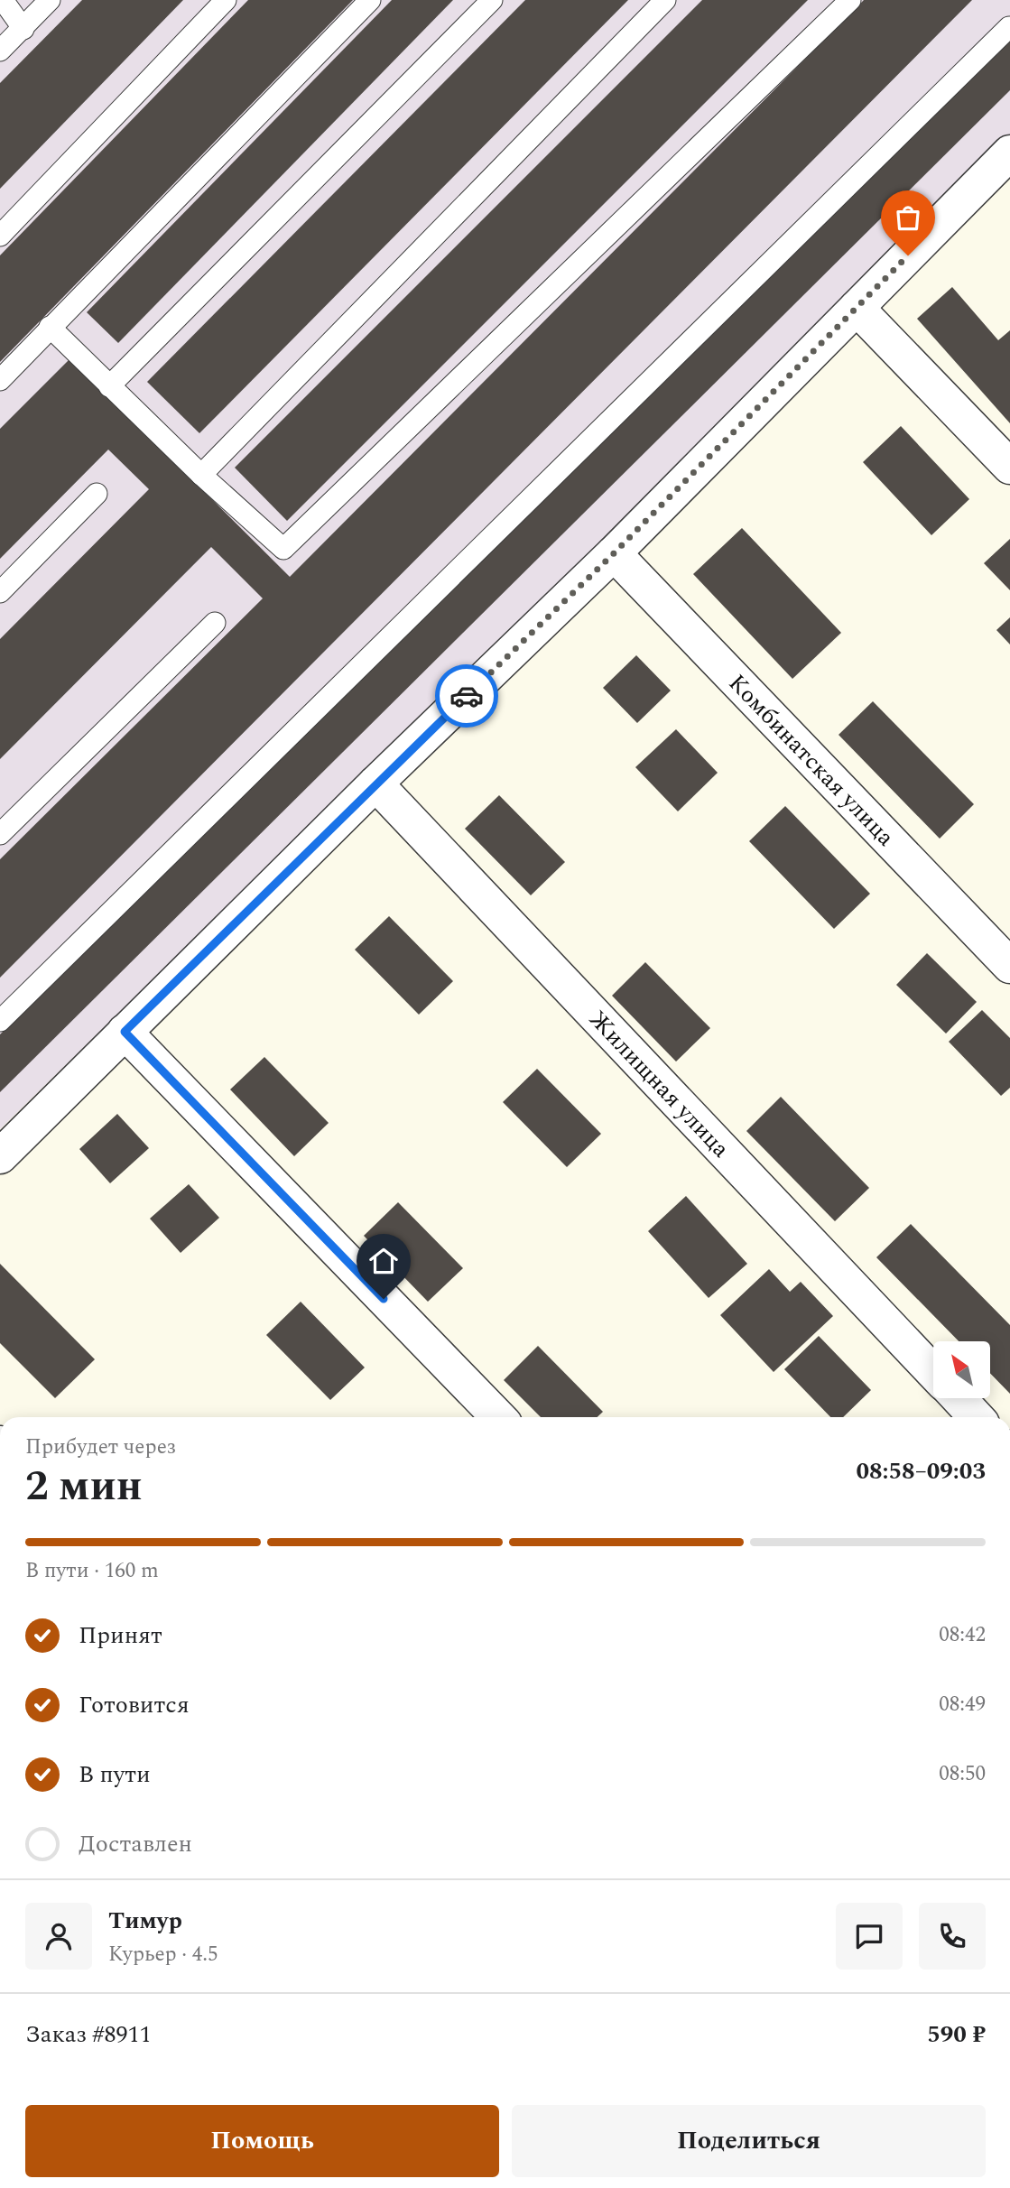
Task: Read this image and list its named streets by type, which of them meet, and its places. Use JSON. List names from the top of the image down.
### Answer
{
  "streets": {
    "street": ["Комбинатская улица", "Жилищная улица"]
  },
  "north": "top left",
  "page": {
    "heading": ["2 мин", "Прибудет через", "08:58–09:03"],
    "panel": [
      "Тимур",
      "Курьер · 4.5",
      "Заказ #8911",
      "590 ₽"
    ],
    "bar": "В пути · 160 m",
    "list": [
      ["Принят", "08:42"],
      ["Готовится", "08:49"],
      ["В пути", "08:50"],
      "Доставлен"
    ],
    "buttons": ["Помощь", "Поделиться"]
  }
}
